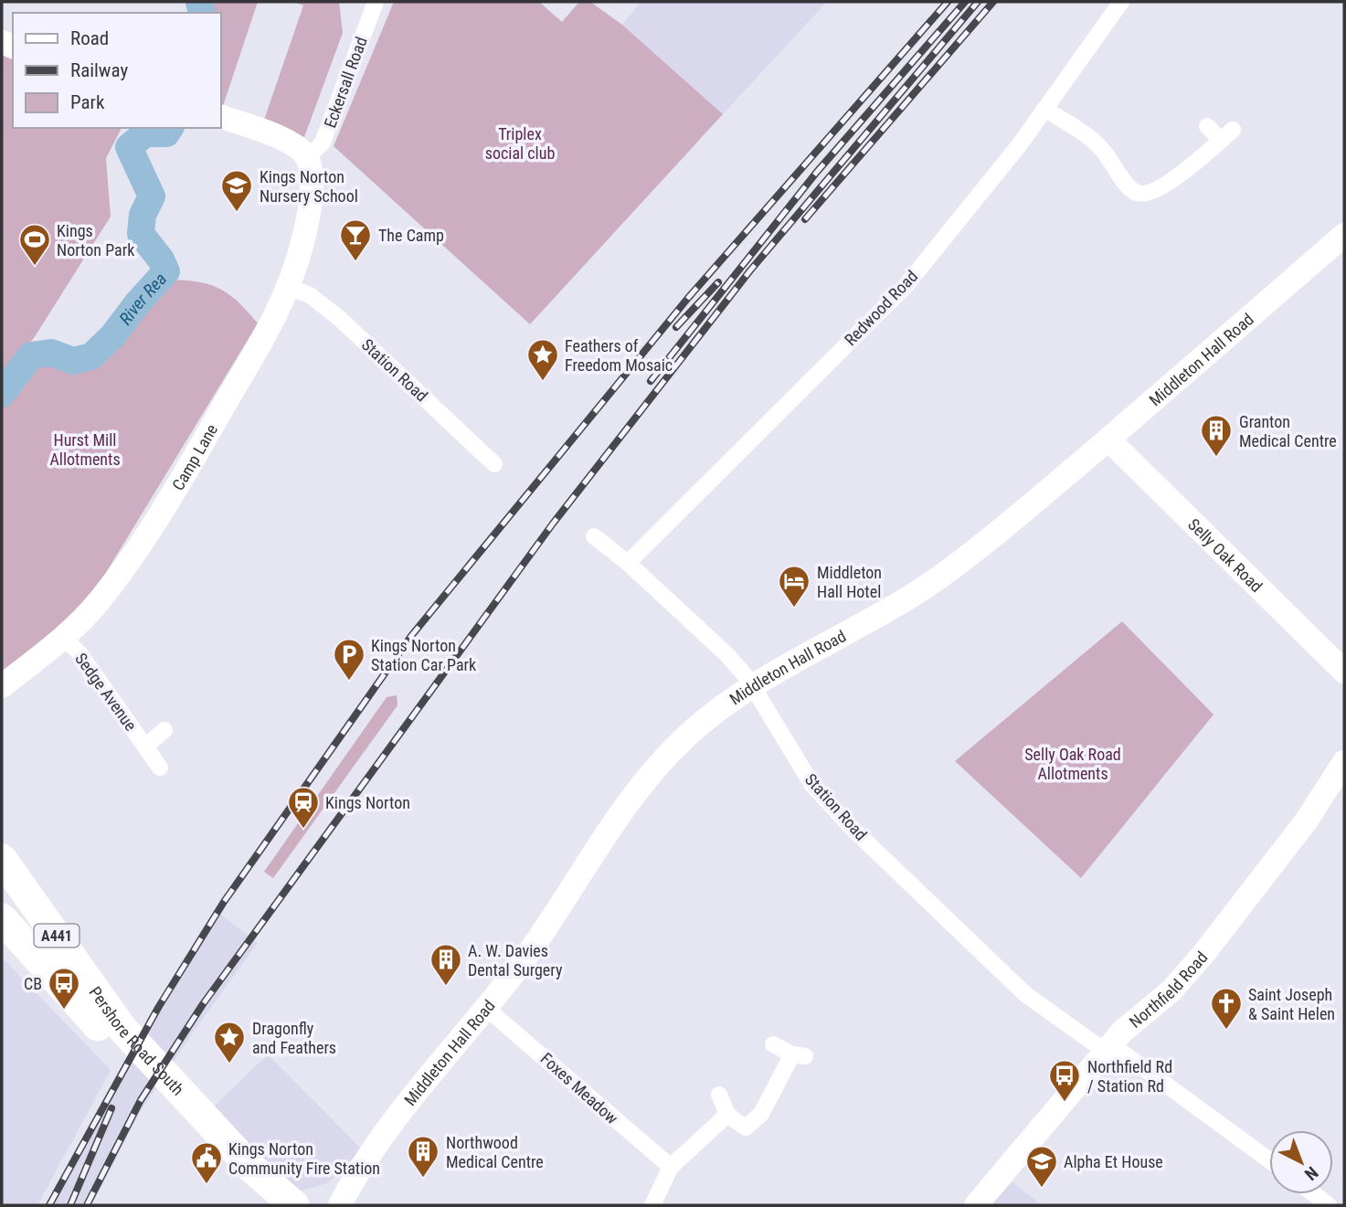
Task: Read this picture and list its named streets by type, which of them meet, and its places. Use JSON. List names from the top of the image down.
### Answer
{
  "streets": {
    "highway": ["A441", "Pershore Road South"],
    "street": [
      "Eckersall Road",
      "Redwood Road",
      "Middleton Hall Road",
      "Station Road",
      "Camp Lane",
      "Selly Oak Road",
      "Sedge Avenue",
      "Northfield Road",
      "Foxes Meadow"
    ]
  },
  "crossings": [
    ["Eckersall Road", "Camp Lane"],
    ["Redwood Road", "Station Road"],
    ["Middleton Hall Road", "Station Road"],
    ["Middleton Hall Road", "Selly Oak Road"],
    ["Middleton Hall Road", "Foxes Meadow"],
    ["Station Road", "Camp Lane"],
    ["Station Road", "Northfield Road"],
    ["Camp Lane", "Sedge Avenue"]
  ],
  "water": ["River Rea"],
  "parks": ["Triplex social club", "Hurst Mill Allotments", "Selly Oak Road Allotments"],
  "places": {
    "school or university": ["Kings Norton Nursery School", "Alpha Et House"],
    "bar": ["The Camp"],
    "sports": ["Kings Norton Park"],
    "place": ["Feathers of Freedom Mosaic", "Dragonfly and Feathers"],
    "building": ["Granton Medical Centre", "A. W. Davies Dental Surgery", "Northwood Medical Centre"],
    "hotel": ["Middleton Hall Hotel"],
    "parking": ["Kings Norton Station Car Park"],
    "station": ["Kings Norton"],
    "bus stop": ["CB", "Northfield Rd / Station Rd"],
    "church": ["Saint Joseph & Saint Helen"],
    "public building": ["Kings Norton Community Fire Station"]
  },
  "legend": ["Road", "Railway", "Park"],
  "north": "bottom right"
}
